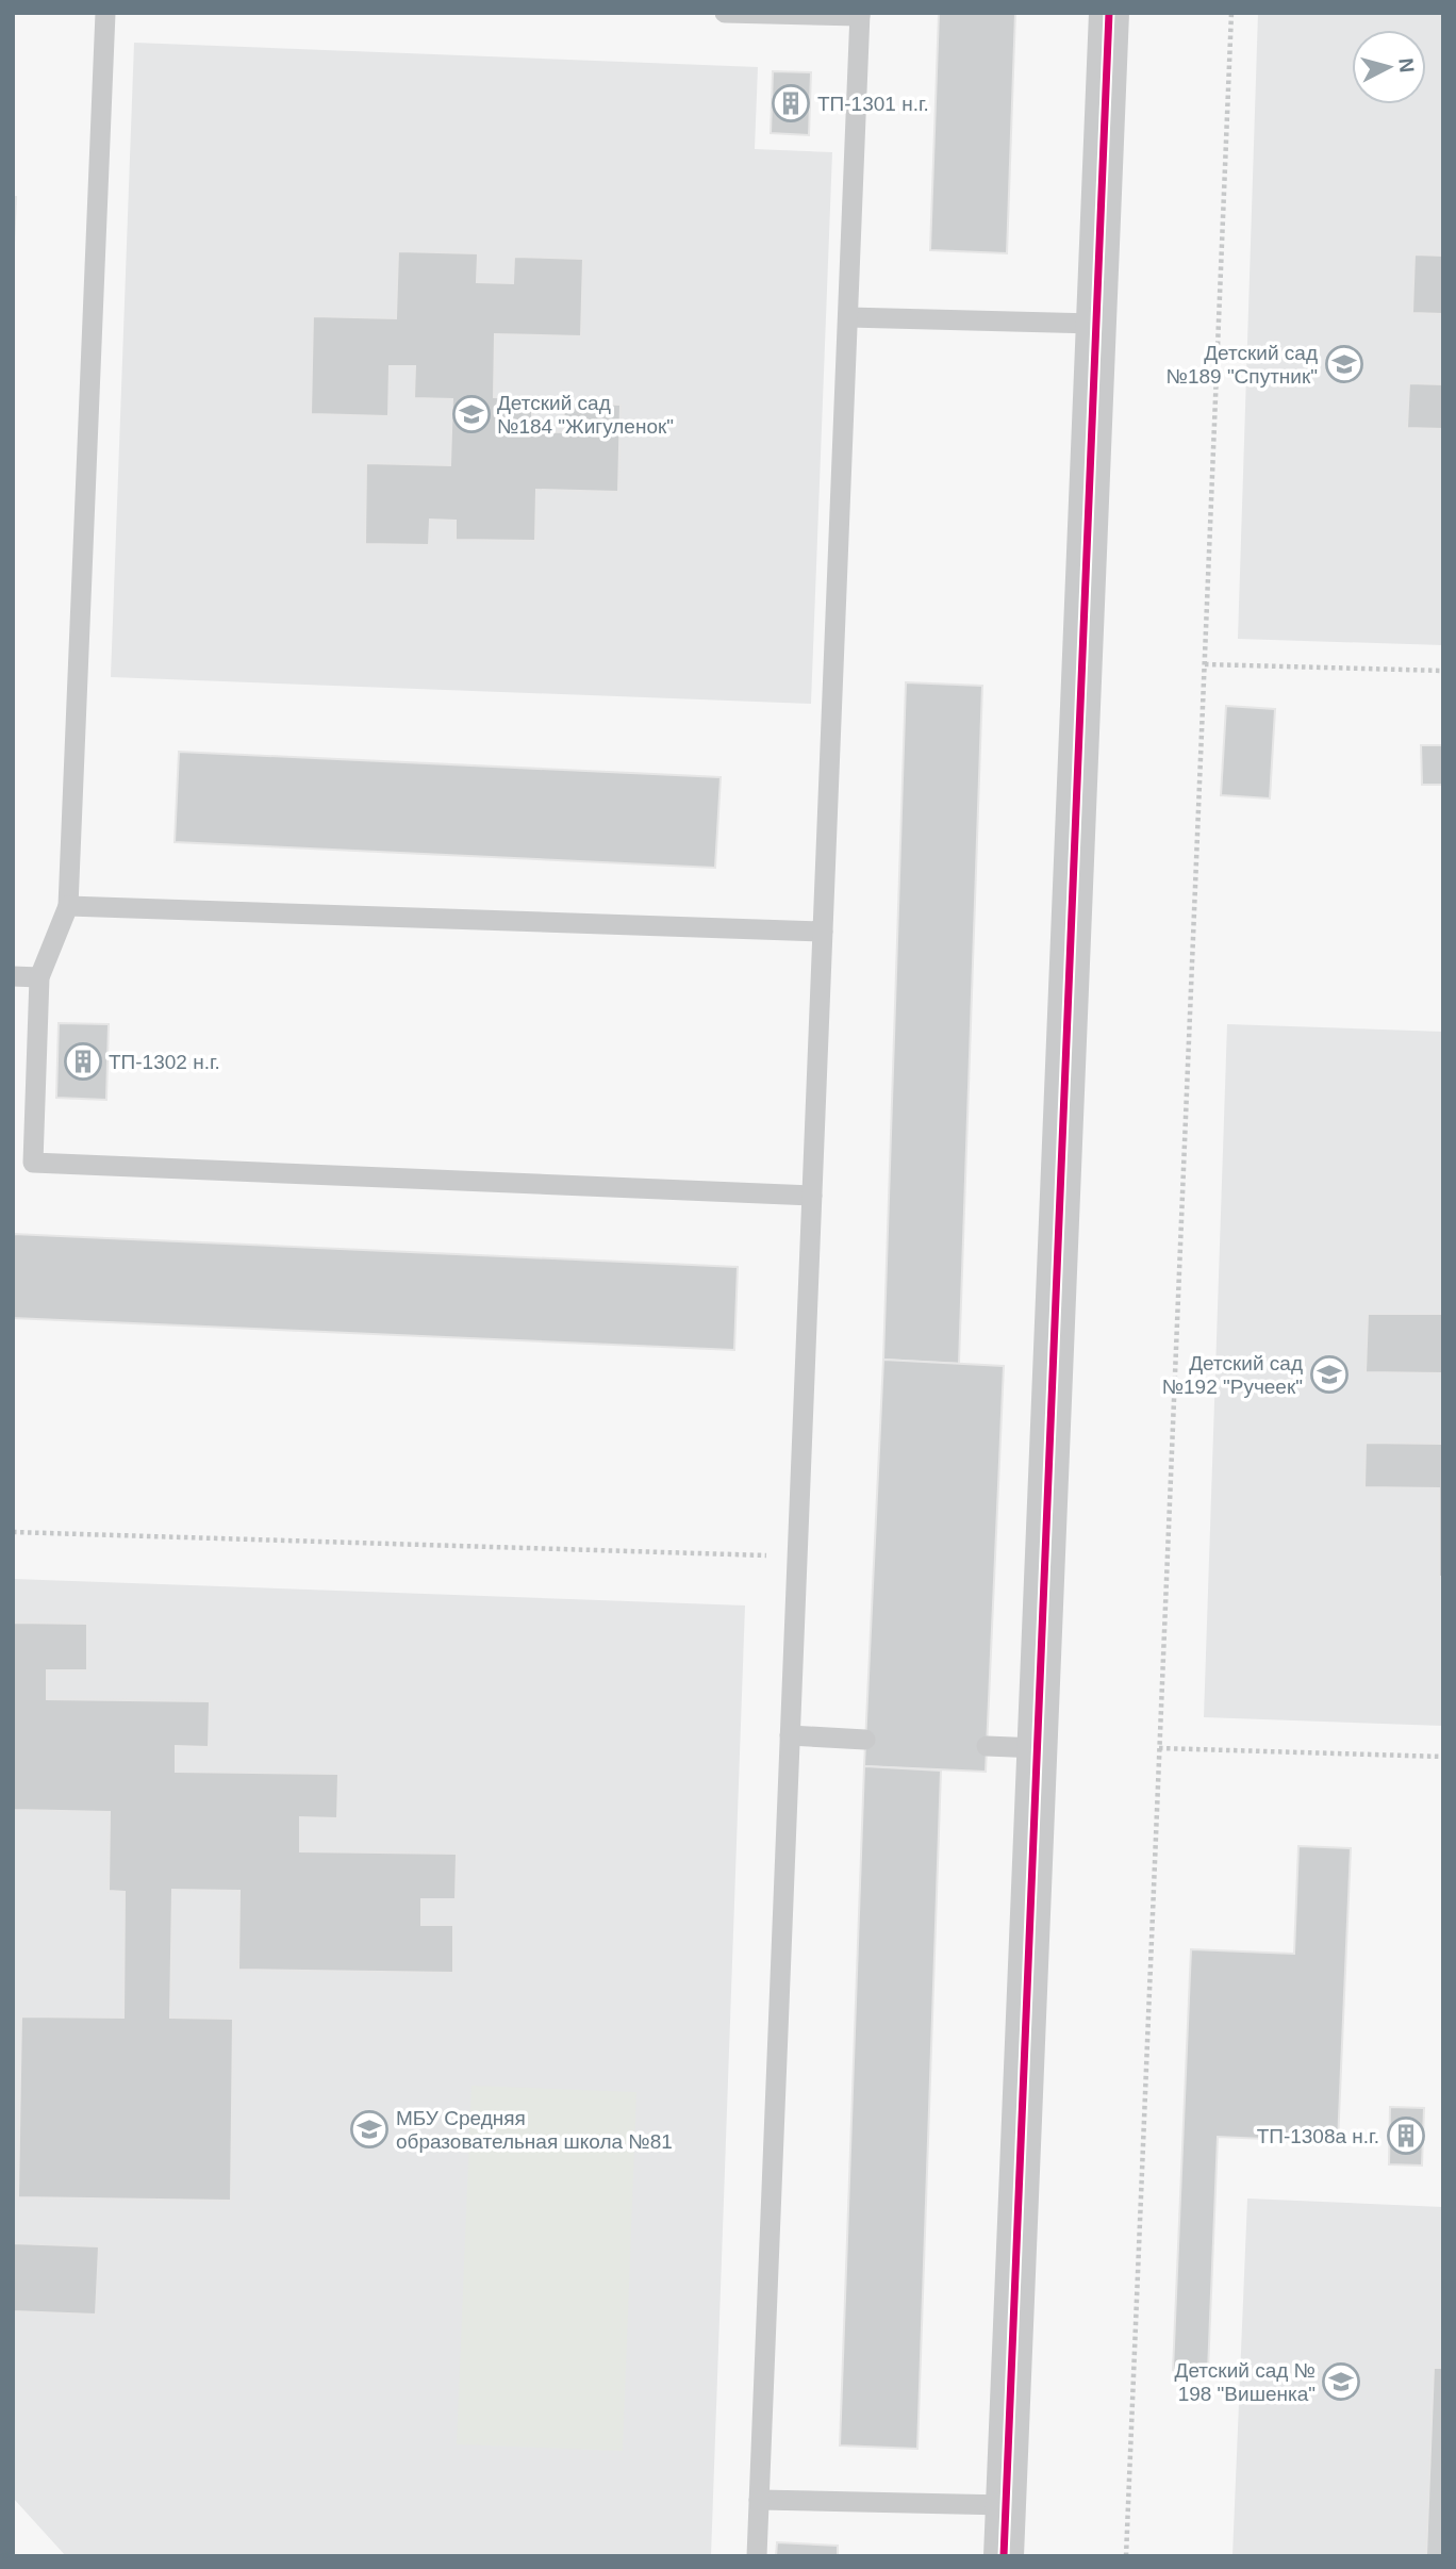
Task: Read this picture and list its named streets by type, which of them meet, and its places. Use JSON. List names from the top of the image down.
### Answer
{
  "places": {
    "building": ["ТП-1301 н.г.", "ТП-1302 н.г.", "ТП-1308а н.г."],
    "school or university": [
      "Детский сад №189 \"Спутник\"",
      "Детский сад №184 \"Жигуленок\"",
      "Детский сад №192 \"Ручеек\"",
      "МБУ Средняя образовательная школа №81",
      "Детский сад № 198 \"Вишенка\""
    ]
  },
  "north": "right"
}
